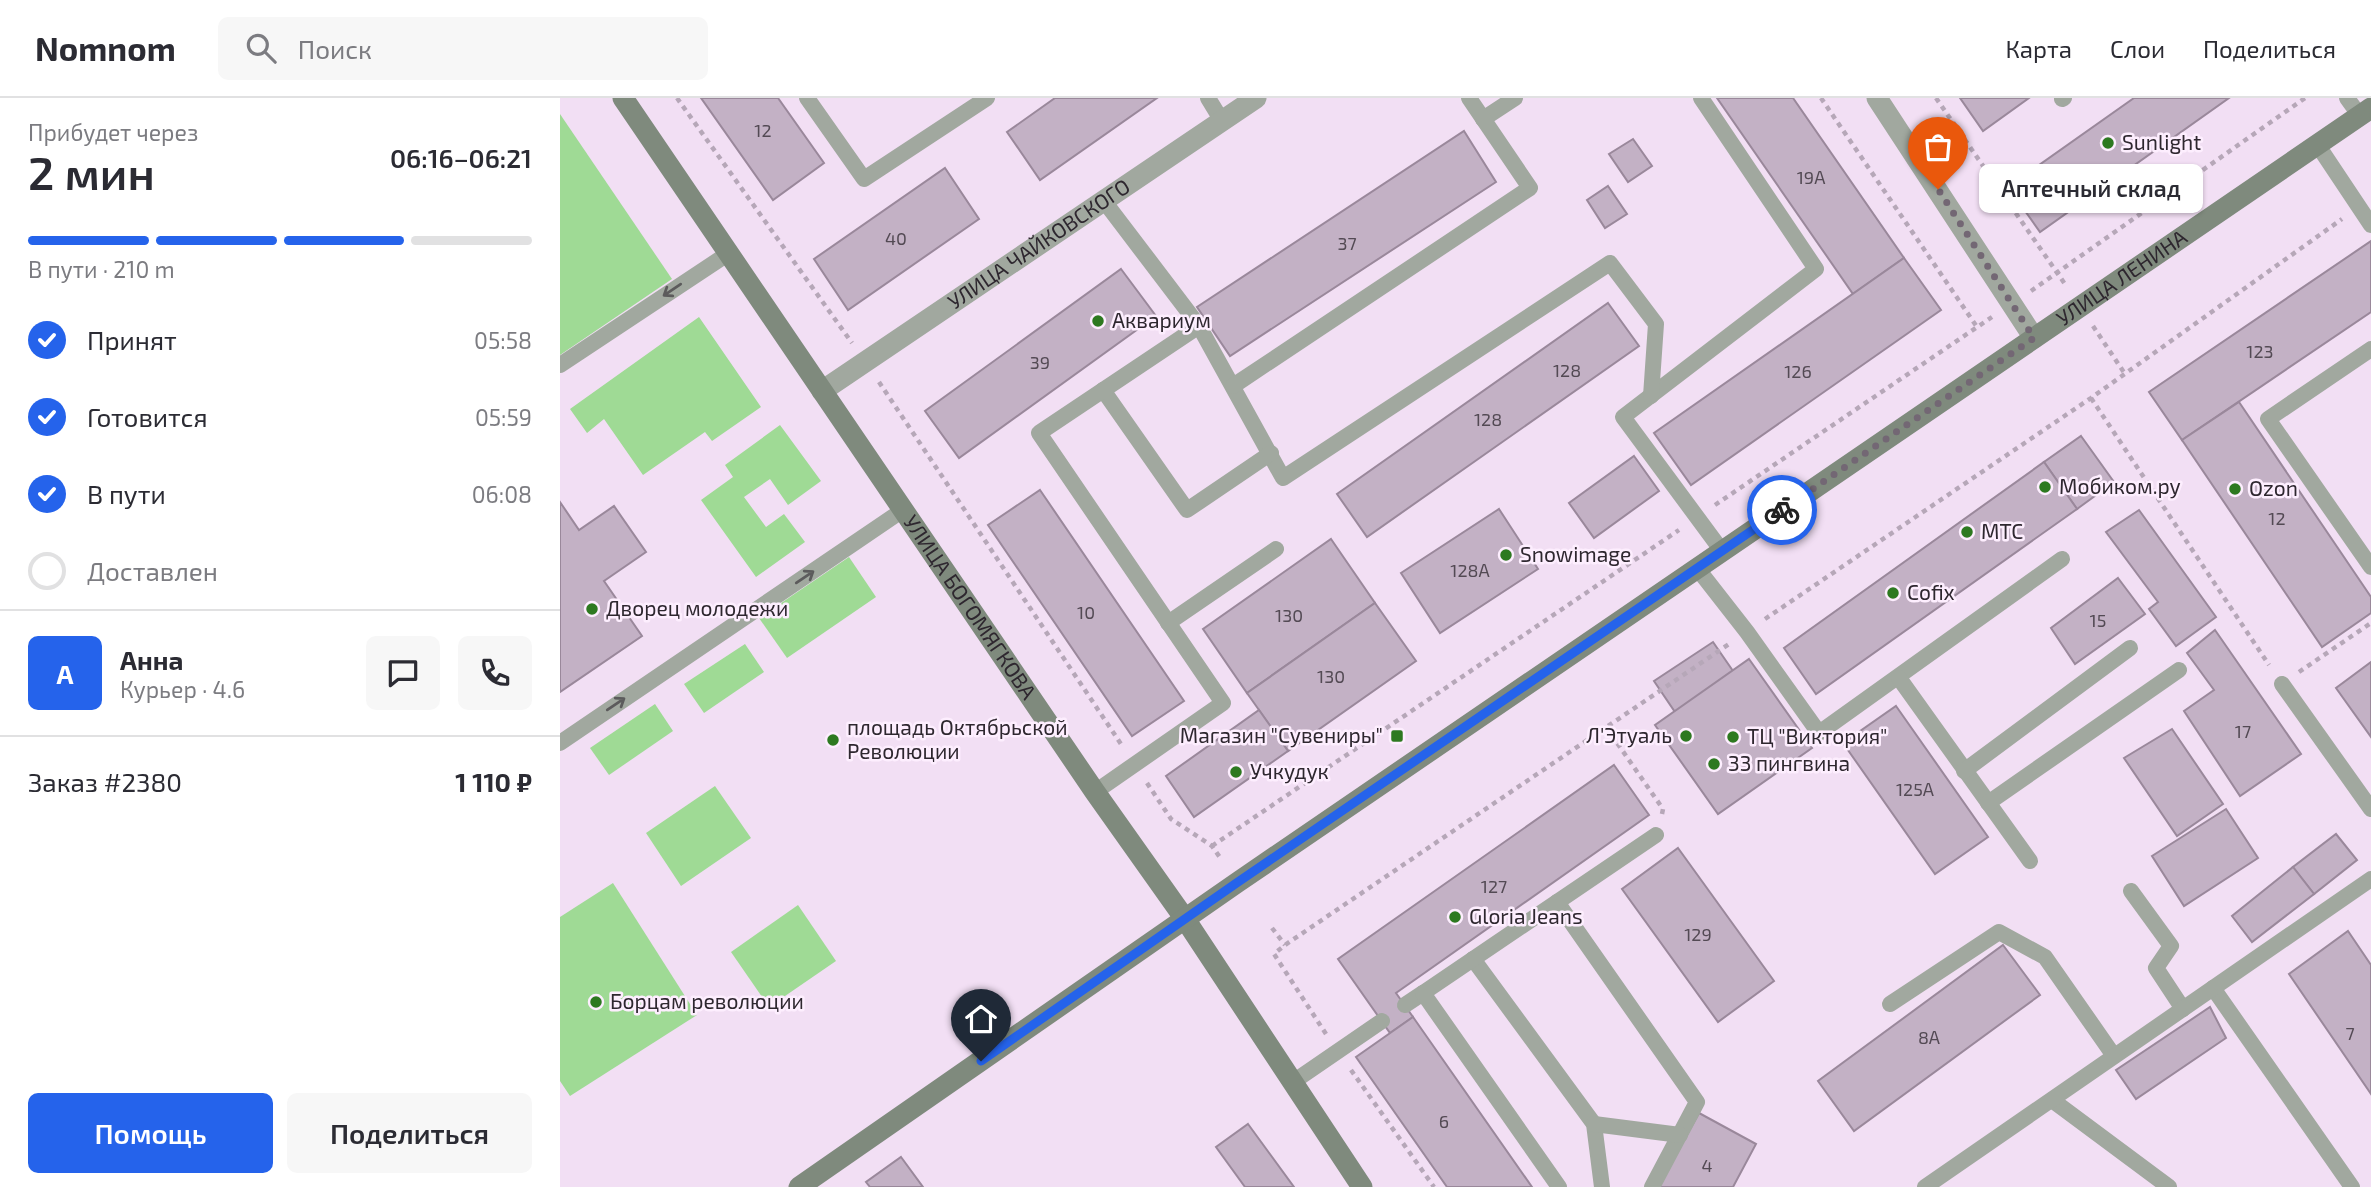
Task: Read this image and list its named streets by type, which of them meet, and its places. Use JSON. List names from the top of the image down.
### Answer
{
  "streets": {
    "main road": ["УЛИЦА ЛЕНИНА", "УЛИЦА БОГОМЯГКОВА"],
    "street": ["УЛИЦА ЧАЙКОВСКОГО"]
  },
  "crossings": [
    ["УЛИЦА ЧАЙКОВСКОГО", "УЛИЦА БОГОМЯГКОВА"],
    ["УЛИЦА ЛЕНИНА", "УЛИЦА БОГОМЯГКОВА"]
  ],
  "places": {
    "other": [
      "Sunlight",
      "Аптечный склад",
      "Аквариум",
      "Мобиком.ру",
      "Ozon",
      "МТС",
      "Snowimage",
      "Cofix",
      "Дворец молодежи",
      "Л'Этуаль",
      "ТЦ \"Виктория\"",
      "площадь Октябрьской Революции",
      "33 пингвина",
      "Учкудук",
      "Gloria Jeans",
      "Борцам революции"
    ],
    "transit": ["Магазин \"Сувениры\""]
  },
  "house_numbers": [
    "12",
    "19А",
    "40",
    "37",
    "123",
    "39",
    "128",
    "126",
    "128",
    "12",
    "128А",
    "10",
    "130",
    "15",
    "130",
    "17",
    "125А",
    "127",
    "129",
    "7",
    "8А",
    "6",
    "4"
  ],
  "page": {
    "header": "Nomnom",
    "search": "Поиск",
    "nav": ["Карта", "Слои", "Поделиться"],
    "heading": ["2 мин", "Прибудет через", "06:16–06:21"],
    "panel": [
      "Анна",
      "Курьер · 4.6",
      "Заказ #2380",
      "1 110 ₽"
    ],
    "bubble": "Аптечный склад",
    "bar": "В пути · 210 m",
    "list": [
      ["Принят", "05:58"],
      ["Готовится", "05:59"],
      ["В пути", "06:08"],
      "Доставлен"
    ],
    "round": "А",
    "buttons": ["Помощь", "Поделиться"]
  }
}
